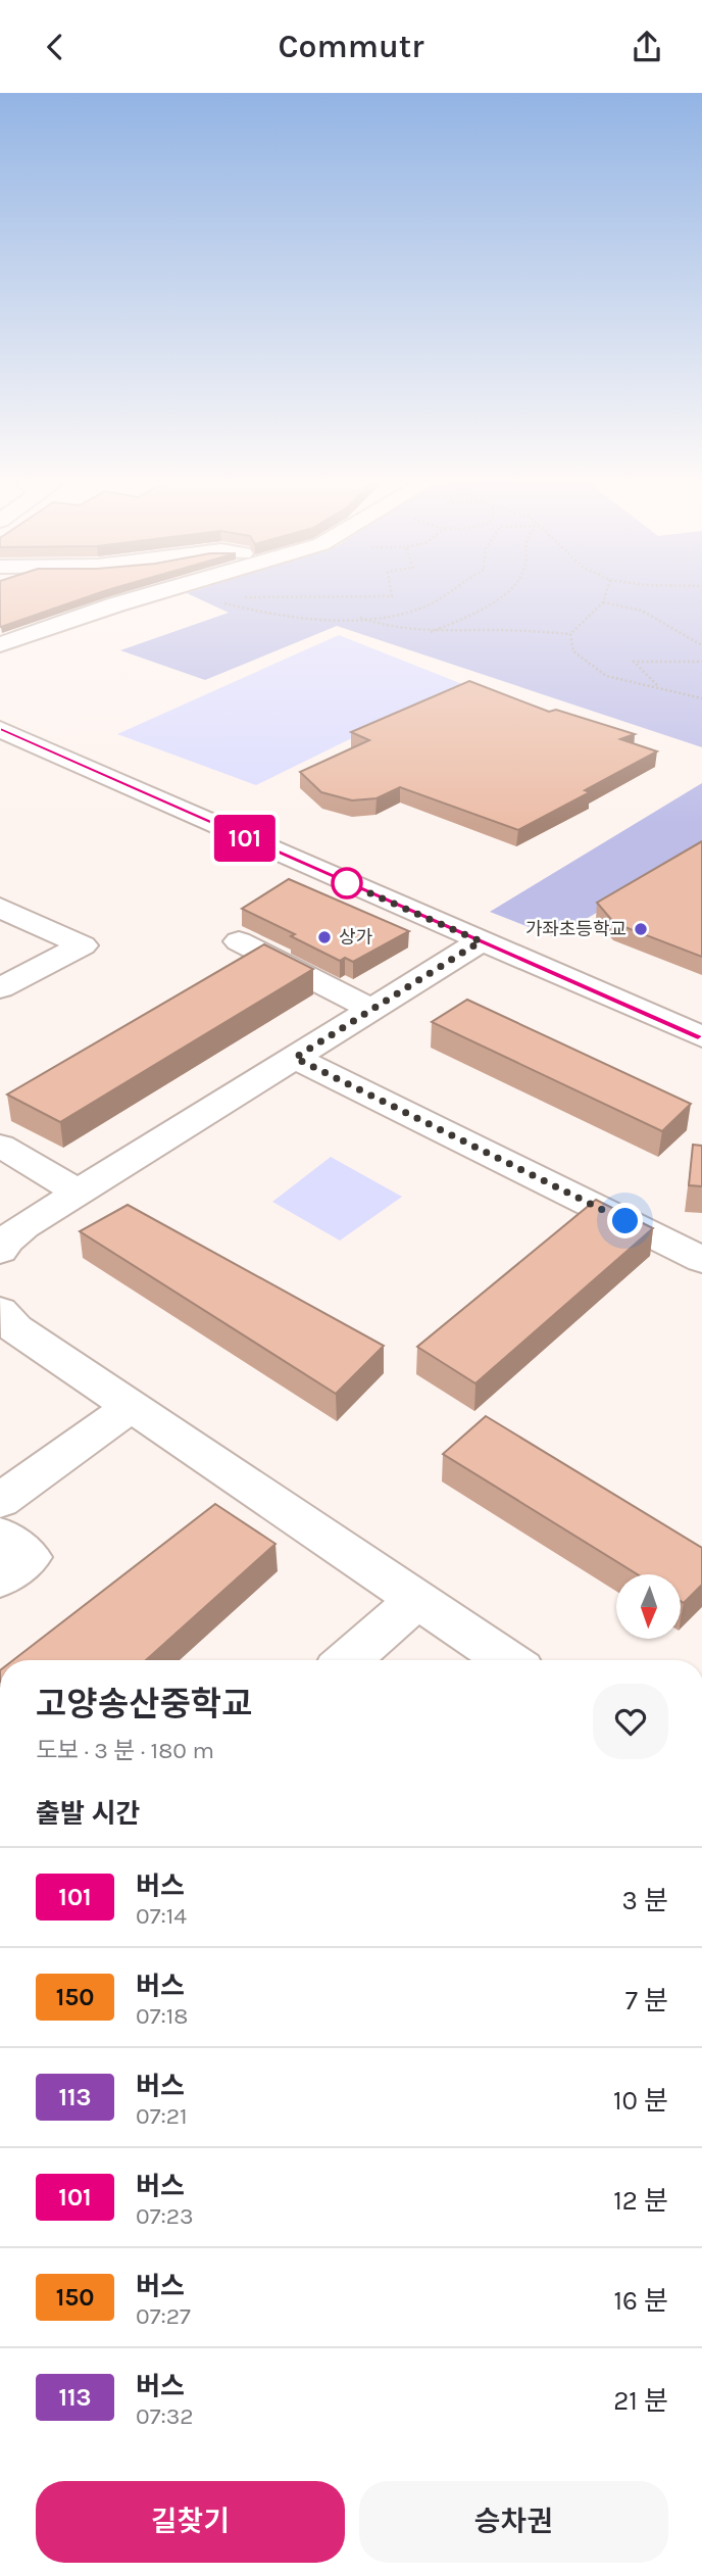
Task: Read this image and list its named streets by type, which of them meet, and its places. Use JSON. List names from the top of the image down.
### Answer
{
  "places": ["가좌초등학교", "상가"],
  "lines": ["bus line 101"],
  "north": "bottom",
  "page": {
    "header": "Commutr",
    "on_map": "101",
    "heading": [
      ["고양송산중학교", "도보 · 3 분 · 180 m"],
      "출발 시간"
    ],
    "list": [
      {
        "mark": "101",
        "name": "버스",
        "note": "07:14",
        "value": "3 분"
      },
      {
        "mark": "150",
        "name": "버스",
        "note": "07:18",
        "value": "7 분"
      },
      {
        "mark": "113",
        "name": "버스",
        "note": "07:21",
        "value": "10 분"
      },
      {
        "mark": "101",
        "name": "버스",
        "note": "07:23",
        "value": "12 분"
      },
      {
        "mark": "150",
        "name": "버스",
        "note": "07:27",
        "value": "16 분"
      },
      {
        "mark": "113",
        "name": "버스",
        "note": "07:32",
        "value": "21 분"
      }
    ],
    "buttons": ["길찾기", "승차권"]
  }
}
